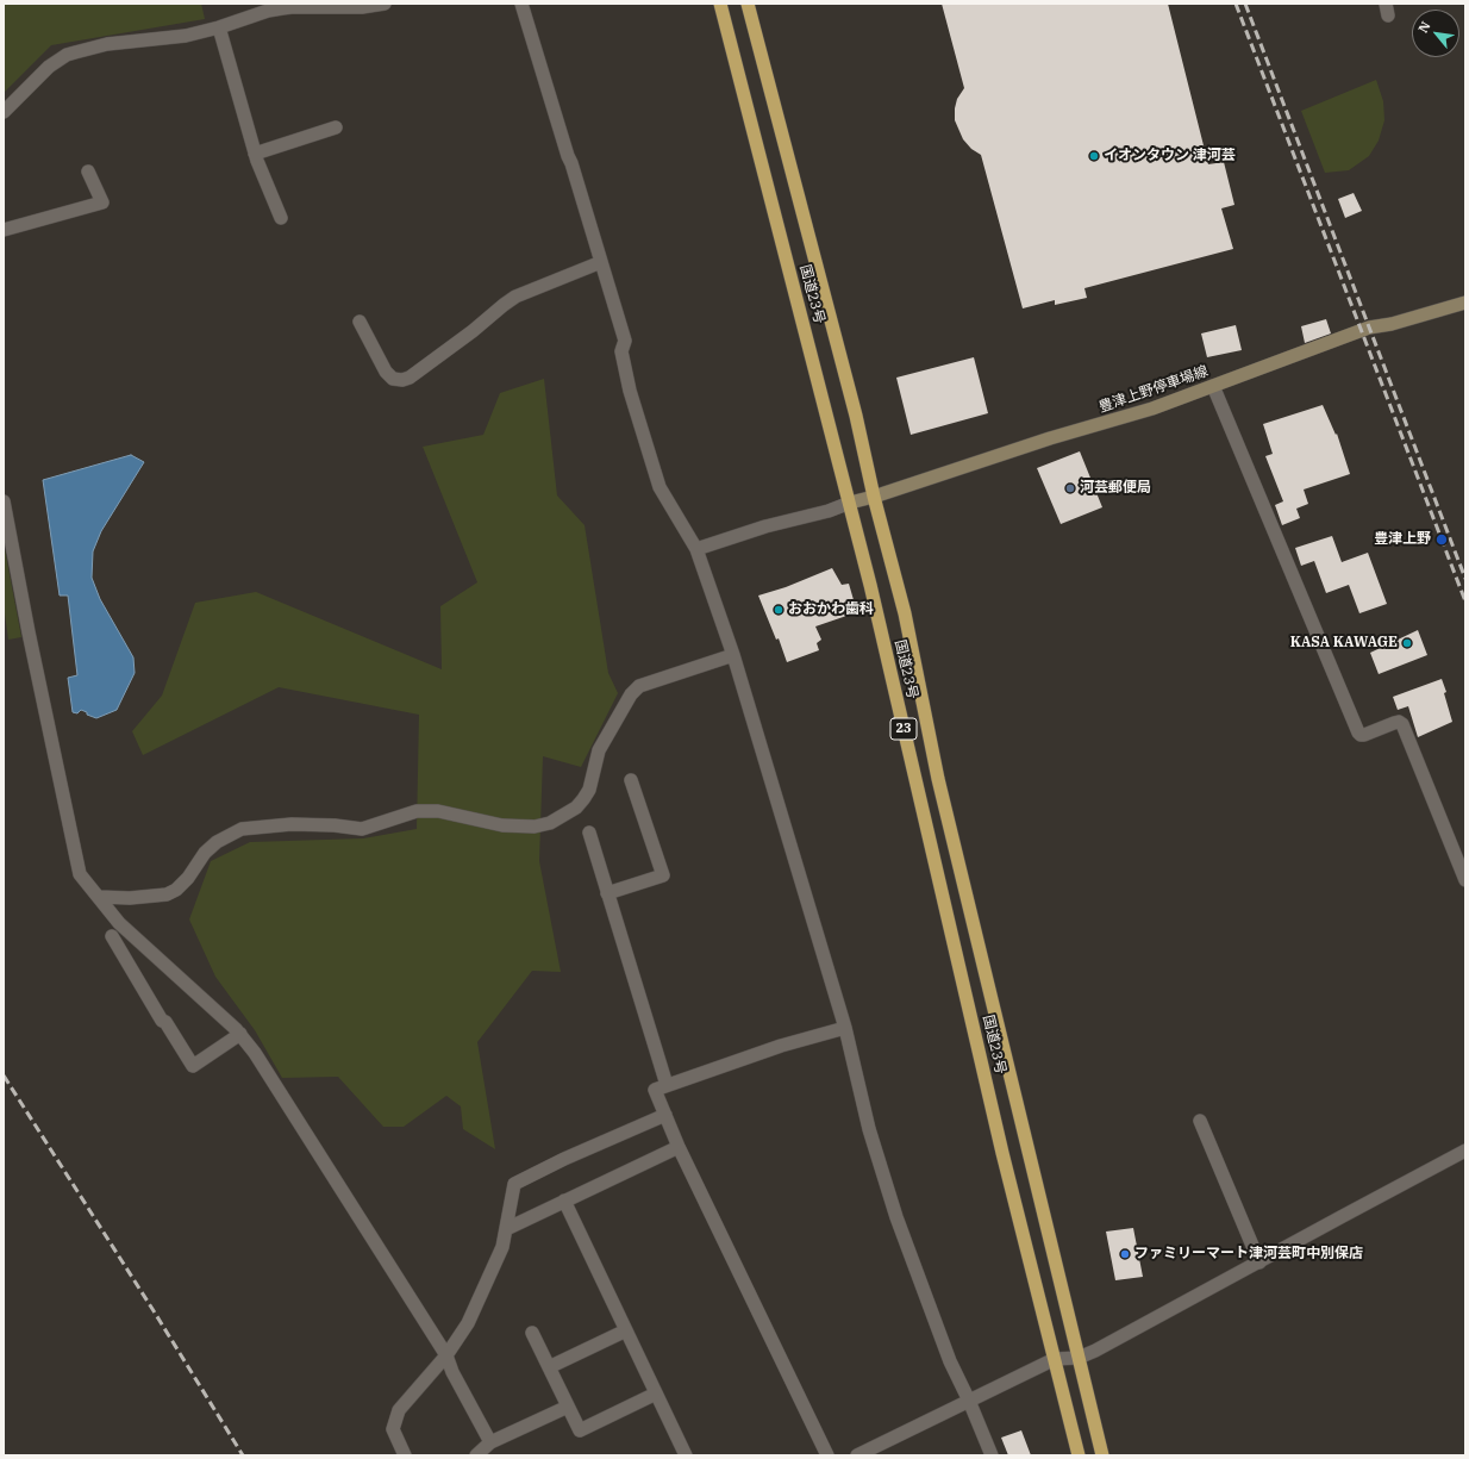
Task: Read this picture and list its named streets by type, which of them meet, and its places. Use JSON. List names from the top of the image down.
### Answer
{
  "streets": {
    "highway": ["国道23号", "23"],
    "main road": ["豊津上野停車場線"]
  },
  "crossings": [
    ["国道23号", "豊津上野停車場線"]
  ],
  "places": [
    "イオンタウン 津河芸",
    "河芸郵便局",
    "豊津上野",
    "おおかわ歯科",
    "KASA KAWAGE",
    "ファミリーマート津河芸町中別保店"
  ],
  "north": "top left"
}
